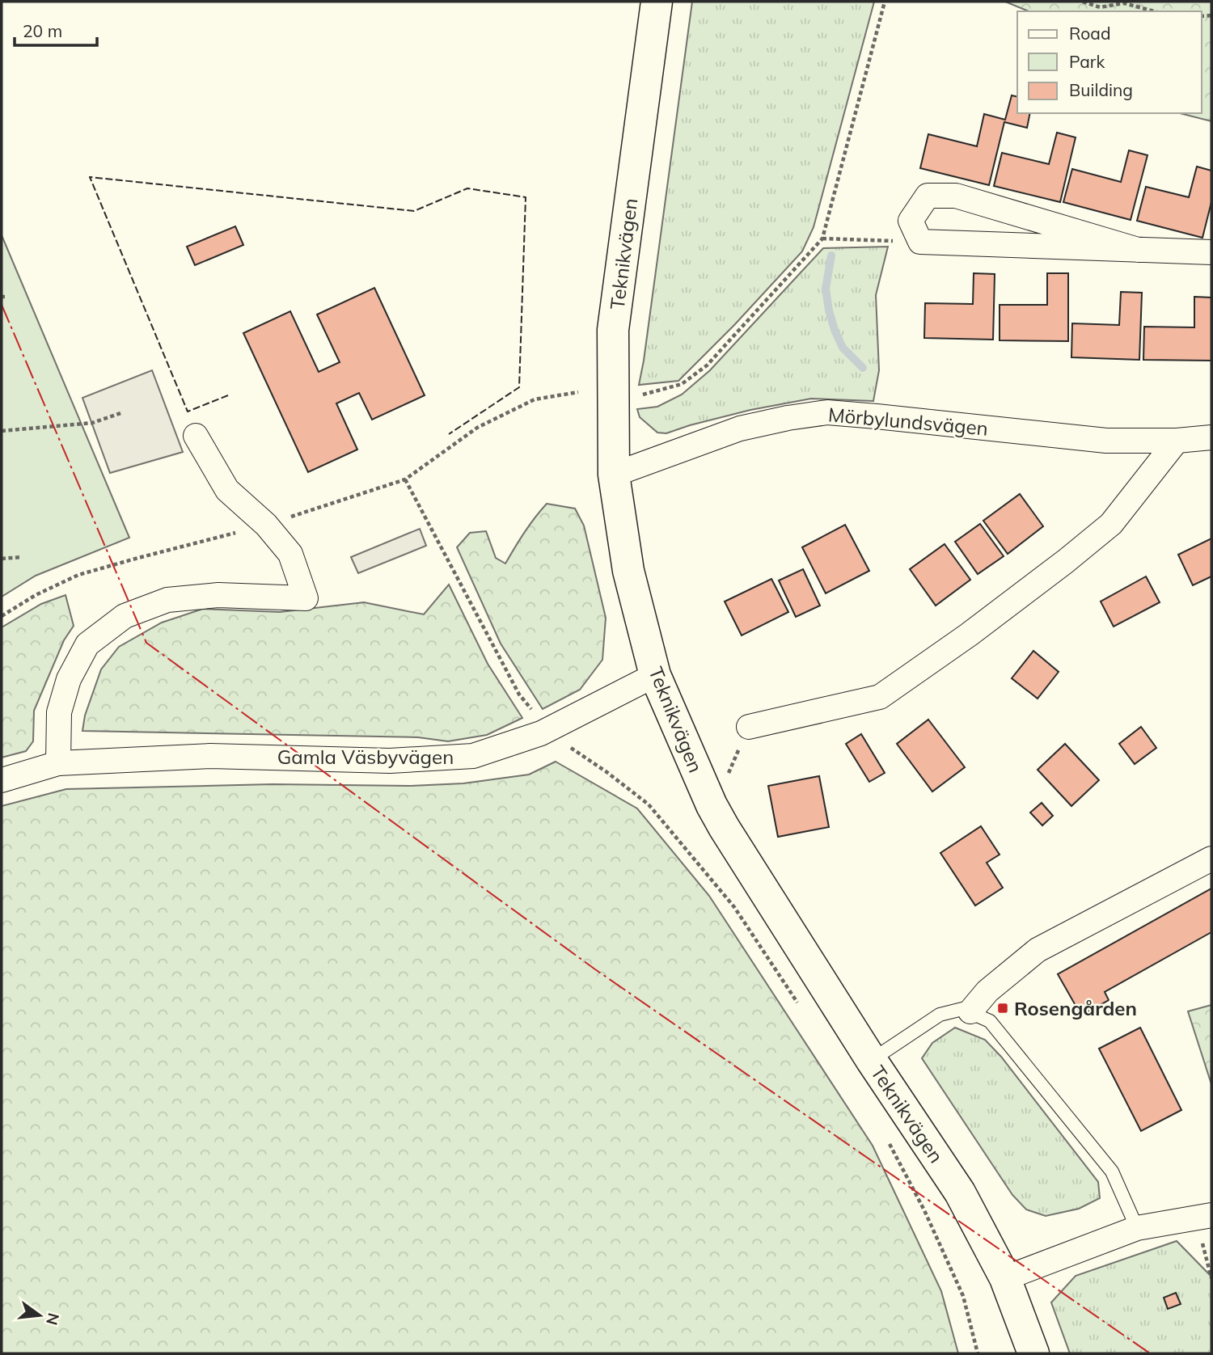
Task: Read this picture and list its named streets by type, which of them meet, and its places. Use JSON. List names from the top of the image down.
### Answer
{
  "streets": {
    "street": ["Teknikvägen", "Mörbylundsvägen", "Gamla Väsbyvägen"]
  },
  "crossings": [
    ["Teknikvägen", "Mörbylundsvägen"],
    ["Teknikvägen", "Gamla Väsbyvägen"]
  ],
  "places": {
    "transit": ["Rosengården"]
  },
  "legend": ["Road", "Park", "Building"],
  "scale_bar": "20 m",
  "north": "right"
}
